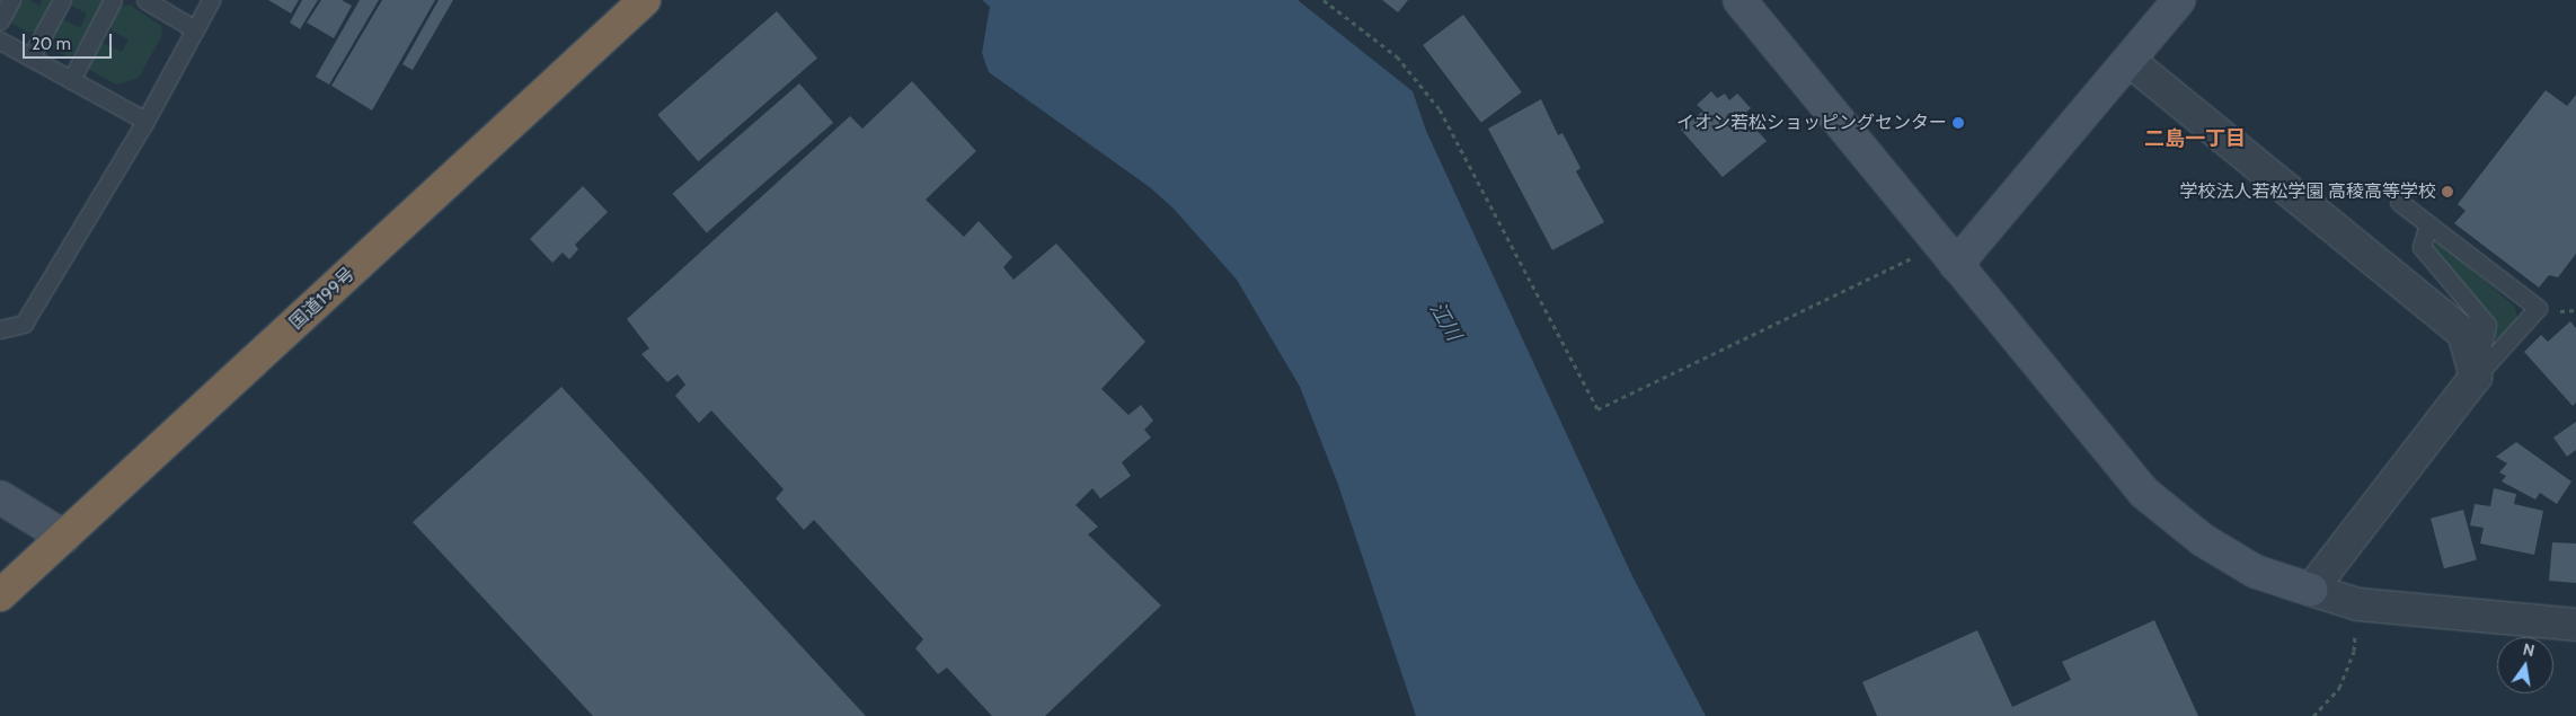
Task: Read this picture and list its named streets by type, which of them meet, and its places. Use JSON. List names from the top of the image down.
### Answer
{
  "streets": {
    "highway": ["国道199号"]
  },
  "districts": ["二島一丁目"],
  "water": ["江川"],
  "places": ["イオン若松ショッピングセンター", "学校法人若松学園 高稜高等学校"],
  "scale_bar": "20 m",
  "north": "top"
}
